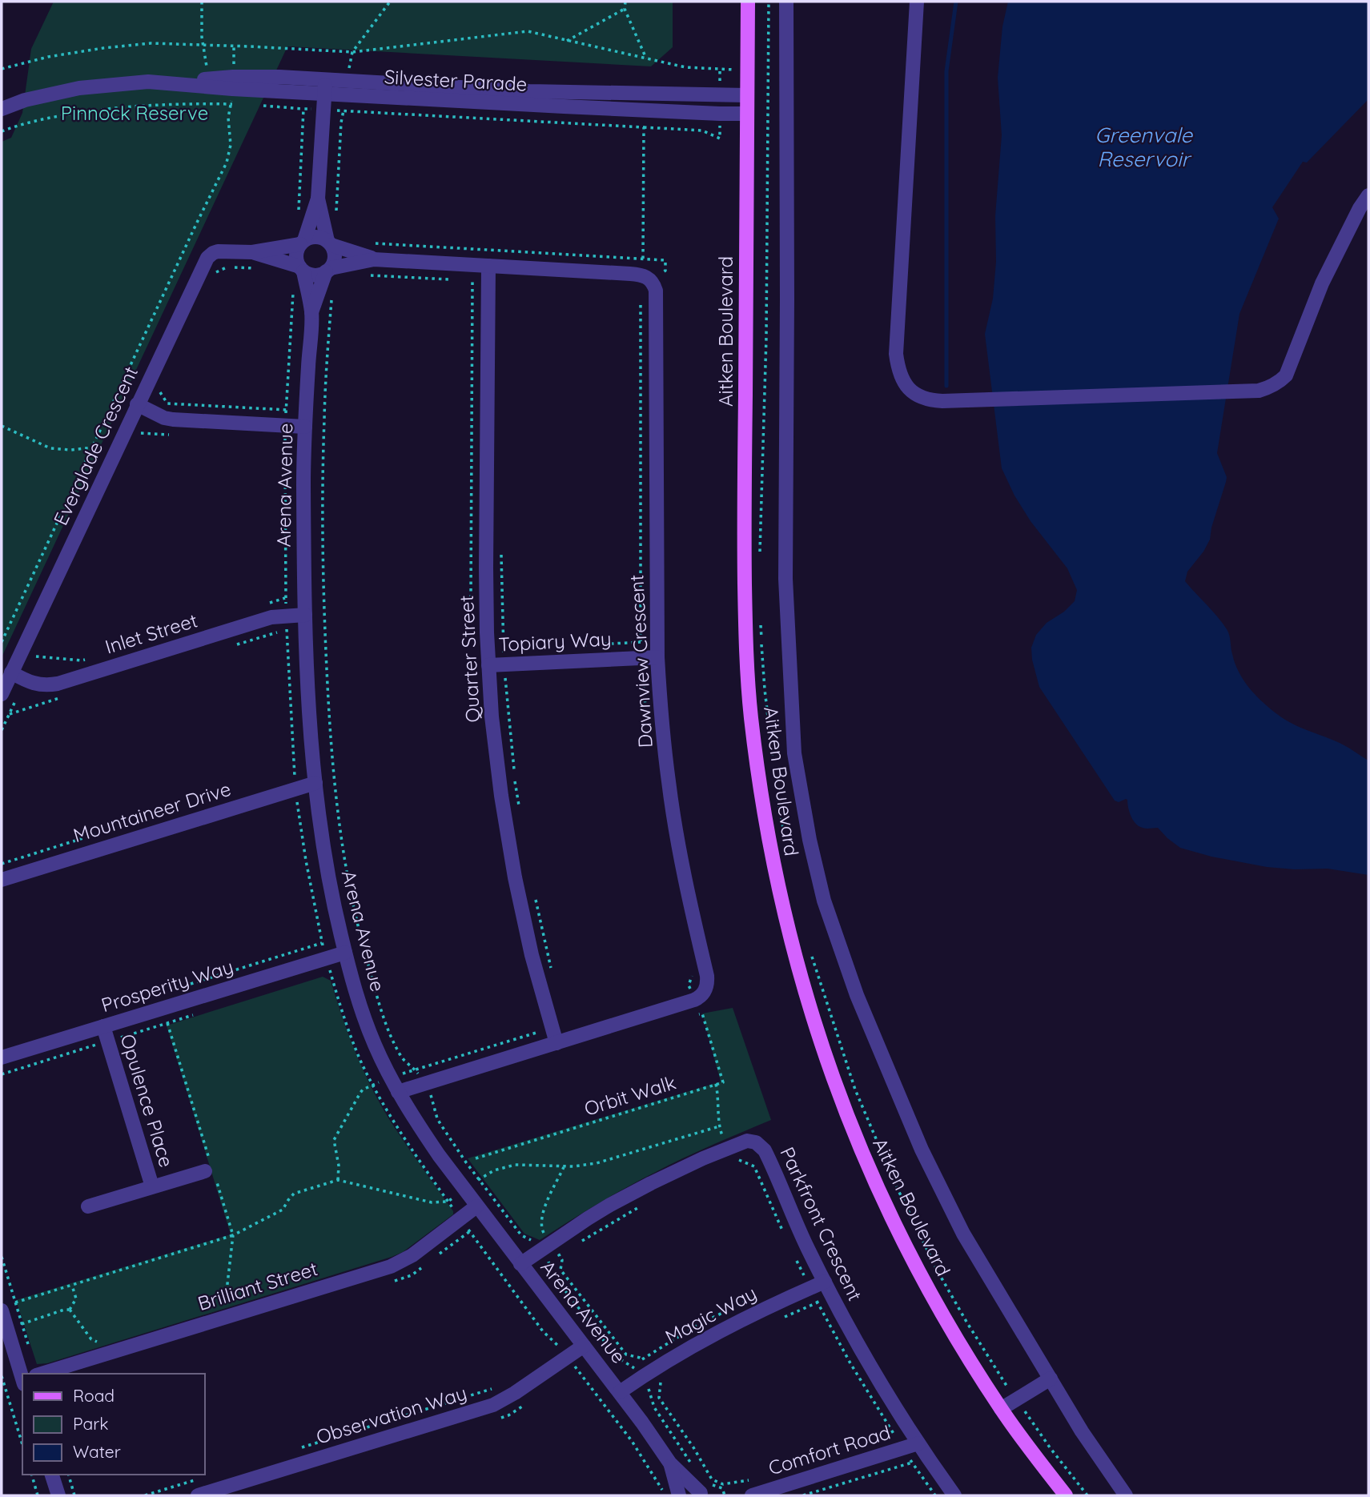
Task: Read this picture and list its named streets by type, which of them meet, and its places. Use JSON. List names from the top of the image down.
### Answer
{
  "streets": {
    "main road": ["Aitken Boulevard"],
    "street": [
      "Silvester Parade",
      "Everglade Crescent",
      "Arena Avenue",
      "Inlet Street",
      "Topiary Way",
      "Quarter Street",
      "Dawnview Crescent",
      "Mountaineer Drive",
      "Prosperity Way",
      "Opulence Place",
      "Parkfront Crescent",
      "Brilliant Street",
      "Magic Way",
      "Observation Way",
      "Comfort Road"
    ],
    "path": ["Orbit Walk"]
  },
  "crossings": [
    ["Silvester Parade", "Aitken Boulevard"],
    ["Everglade Crescent", "Arena Avenue"],
    ["Everglade Crescent", "Inlet Street"],
    ["Everglade Crescent", "Dawnview Crescent"],
    ["Arena Avenue", "Inlet Street"],
    ["Arena Avenue", "Dawnview Crescent"],
    ["Arena Avenue", "Mountaineer Drive"],
    ["Arena Avenue", "Prosperity Way"],
    ["Arena Avenue", "Parkfront Crescent"],
    ["Arena Avenue", "Brilliant Street"],
    ["Arena Avenue", "Magic Way"],
    ["Arena Avenue", "Observation Way"],
    ["Topiary Way", "Quarter Street"],
    ["Topiary Way", "Dawnview Crescent"],
    ["Quarter Street", "Dawnview Crescent"],
    ["Prosperity Way", "Opulence Place"],
    ["Parkfront Crescent", "Magic Way"],
    ["Parkfront Crescent", "Comfort Road"]
  ],
  "water": ["Greenvale Reservoir"],
  "parks": ["Pinnock Reserve"],
  "legend": ["Road", "Park", "Water"]
}
